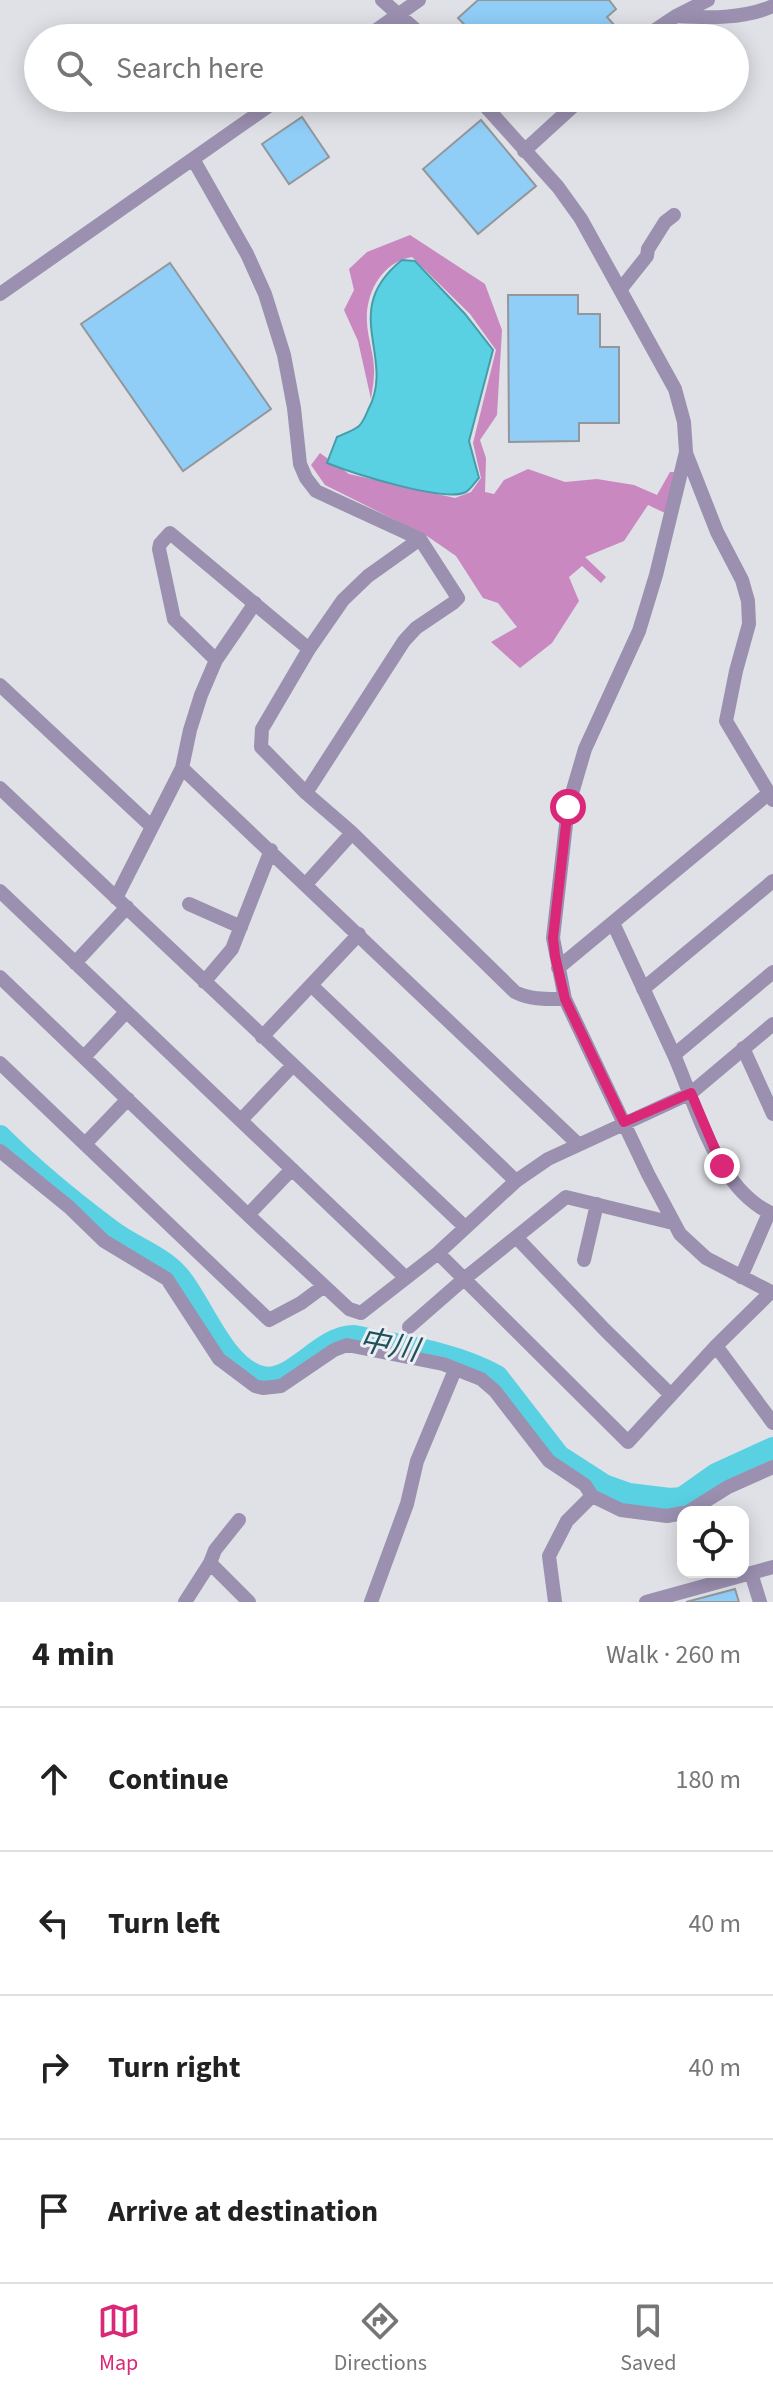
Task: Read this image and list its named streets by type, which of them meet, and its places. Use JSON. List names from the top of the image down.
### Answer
{
  "water": ["中川"],
  "page": {
    "search": "Search here",
    "heading": ["4 min", "Walk · 260 m"],
    "list": [
      ["Continue", "180 m"],
      ["Turn left", "40 m"],
      ["Turn right", "40 m"],
      "Arrive at destination"
    ],
    "nav": ["Map", "Directions", "Saved"]
  }
}
